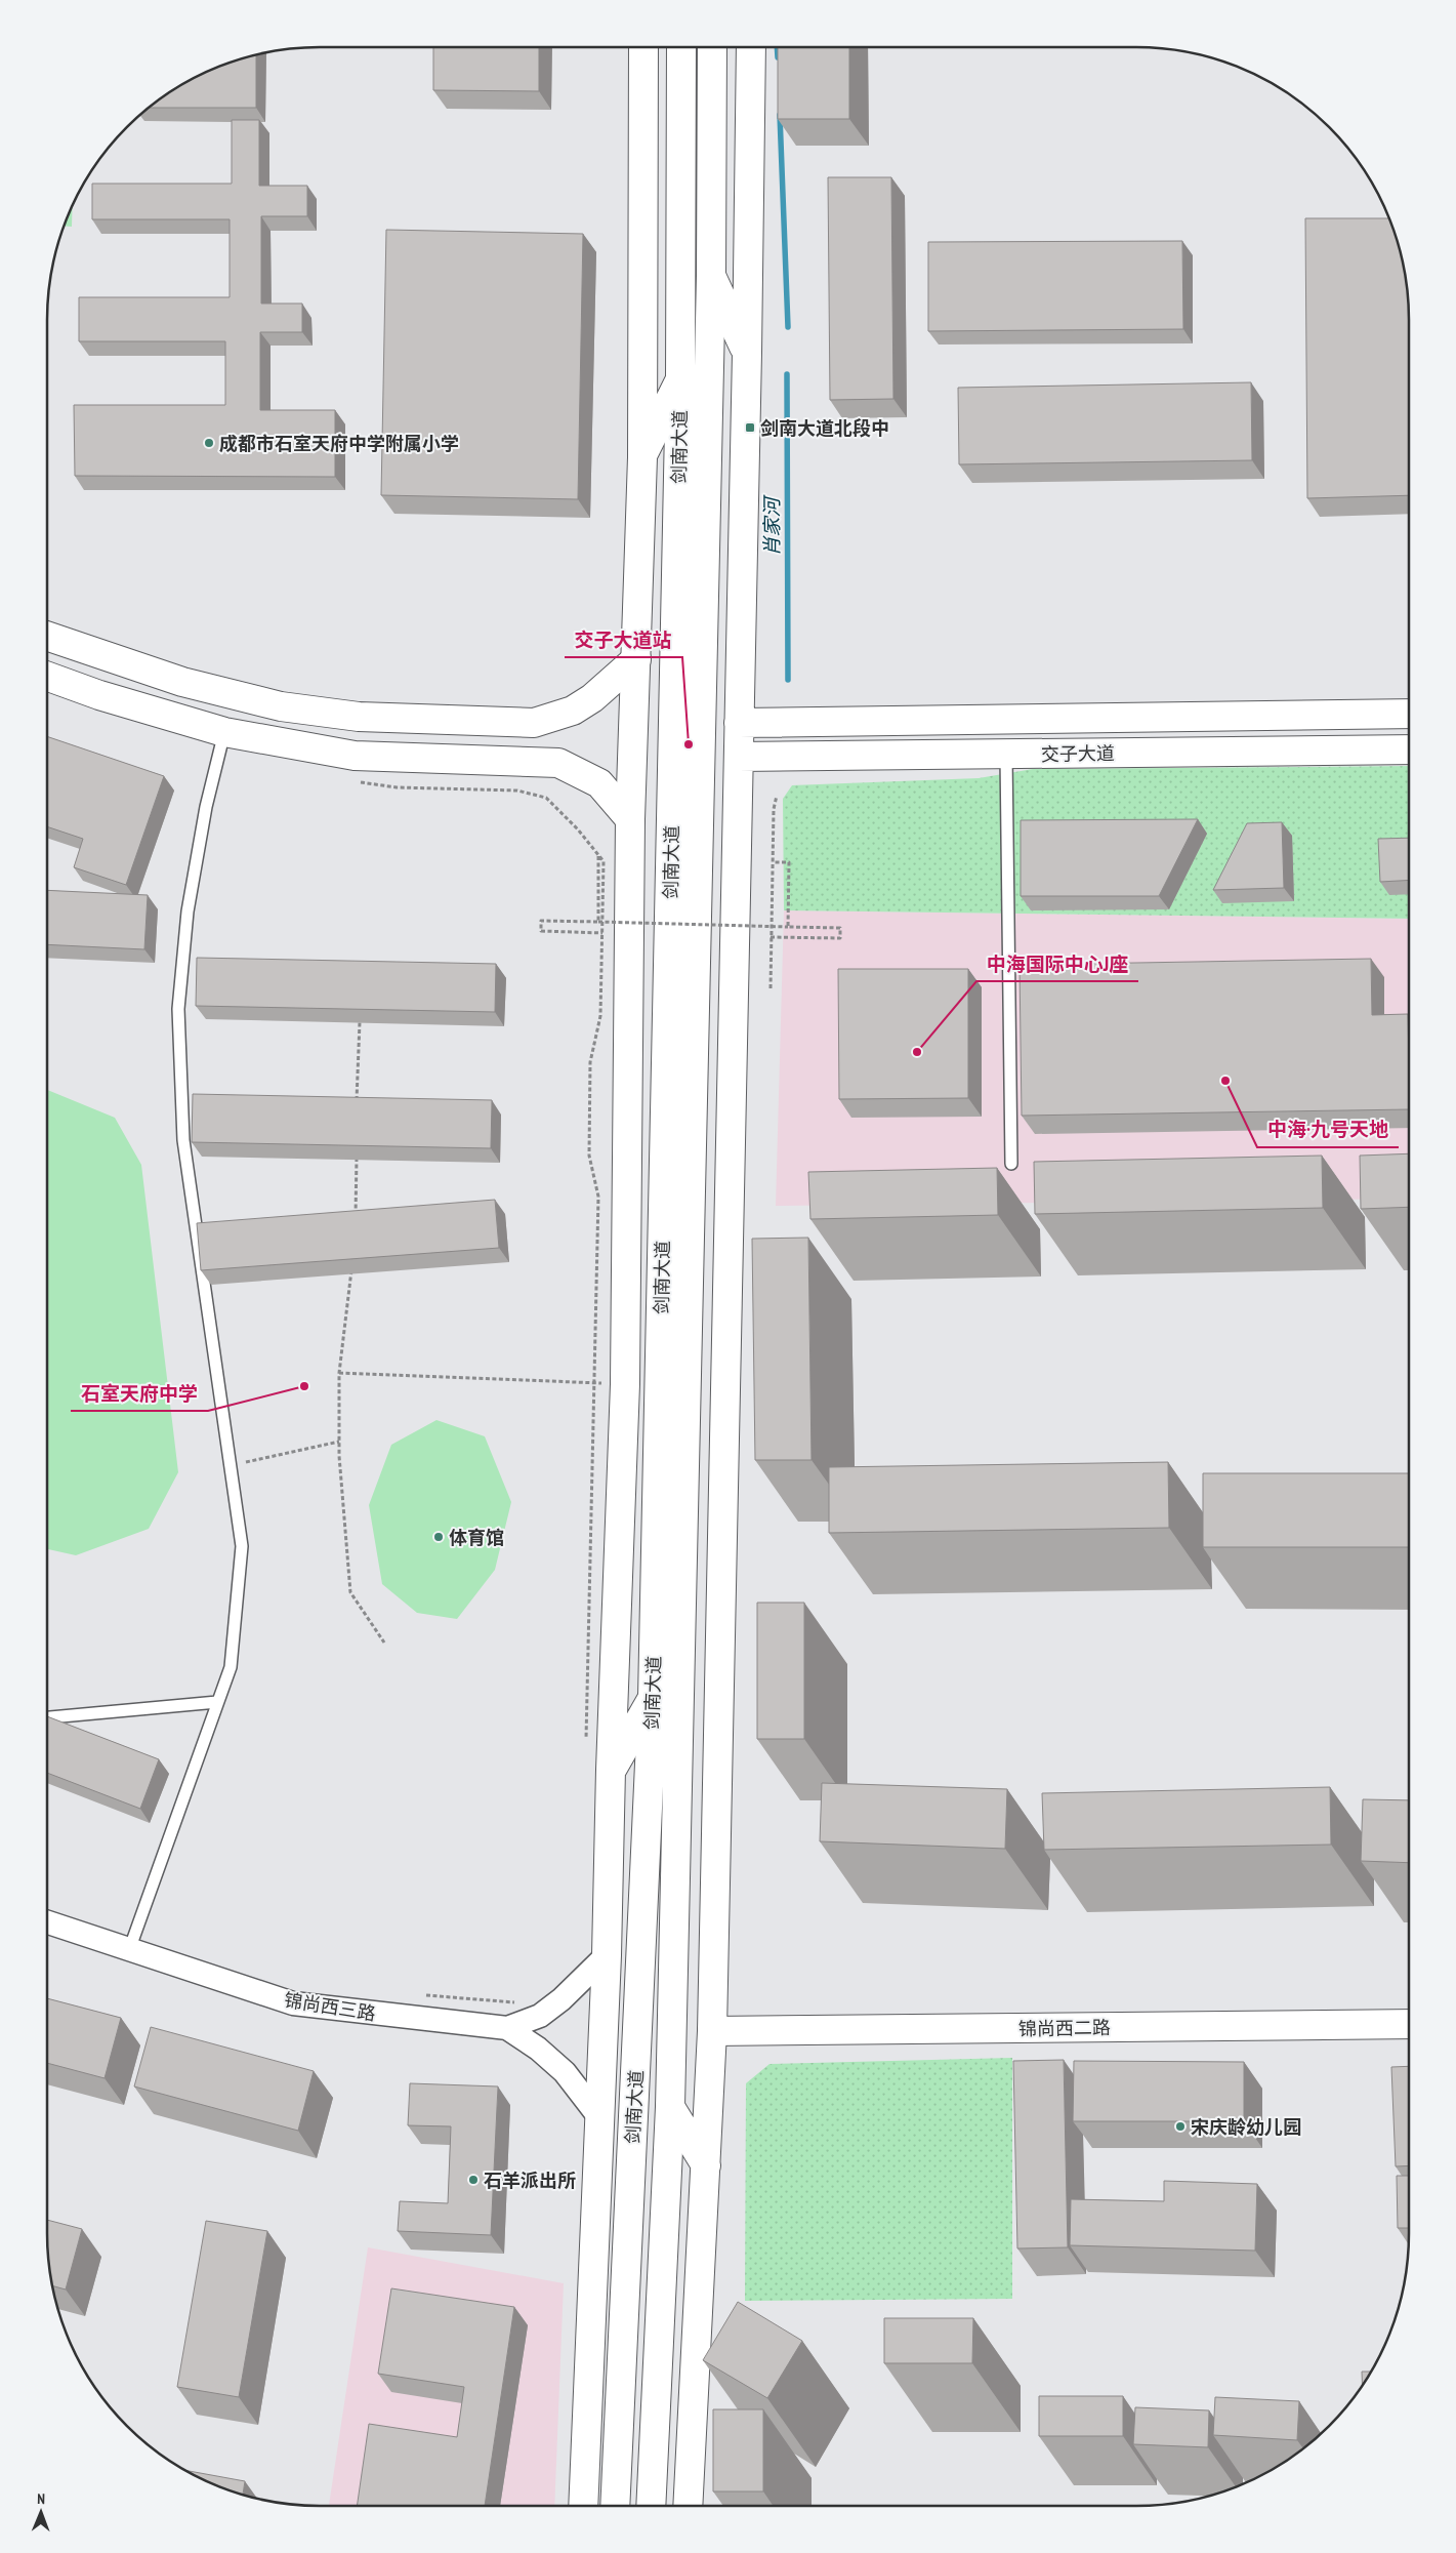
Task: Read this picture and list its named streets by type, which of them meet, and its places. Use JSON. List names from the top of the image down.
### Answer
{
  "streets": {
    "main road": ["剑南大道", "交子大道", "锦尚西二路"],
    "street": ["锦尚西三路"]
  },
  "water": ["肖家河"],
  "places": {
    "transit": ["剑南大道北段中"],
    "other": [
      "成都市石室天府中学附属小学",
      "交子大道站",
      "中海国际中心J座",
      "中海·九号天地",
      "石室天府中学",
      "体育馆",
      "宋庆龄幼儿园",
      "石羊派出所"
    ]
  },
  "north": "top"
}
